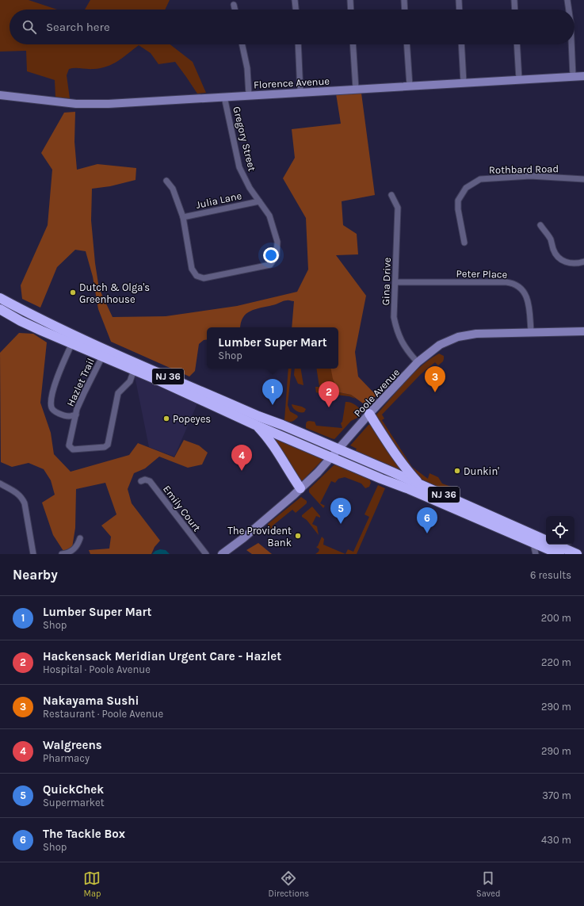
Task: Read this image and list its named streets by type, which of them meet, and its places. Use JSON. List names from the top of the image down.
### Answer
{
  "streets": {
    "highway": ["NJ 36"],
    "street": [
      "Florence Avenue",
      "Gregory Street",
      "Rothbard Road",
      "Julia Lane",
      "Peter Place",
      "Gina Drive",
      "Hazlet Trail",
      "Poole Avenue",
      "Emily Court"
    ]
  },
  "crossings": [
    ["Florence Avenue", "Gregory Street"],
    ["Gregory Street", "Julia Lane"],
    ["Peter Place", "Gina Drive"],
    ["Peter Place", "Poole Avenue"],
    ["Gina Drive", "Poole Avenue"],
    ["NJ 36", "Hazlet Trail"],
    ["NJ 36", "Poole Avenue"]
  ],
  "places": [
    "Dutch & Olga's Greenhouse",
    "Popeyes",
    "Dunkin'",
    "The Provident Bank"
  ],
  "page": {
    "search": "Search here",
    "popup": ["Lumber Super Mart", "Shop"],
    "pins": [
      "3",
      "1",
      "2",
      "4",
      "5",
      "6"
    ],
    "heading": ["Nearby", "6 results"],
    "list": [
      {
        "mark": "1",
        "name": "Lumber Super Mart",
        "note": "Shop",
        "value": "200 m"
      },
      {
        "mark": "2",
        "name": "Hackensack Meridian Urgent Care - Hazlet",
        "note": "Hospital · Poole Avenue",
        "value": "220 m"
      },
      {
        "mark": "3",
        "name": "Nakayama Sushi",
        "note": "Restaurant · Poole Avenue",
        "value": "290 m"
      },
      {
        "mark": "4",
        "name": "Walgreens",
        "note": "Pharmacy",
        "value": "290 m"
      },
      {
        "mark": "5",
        "name": "QuickChek",
        "note": "Supermarket",
        "value": "370 m"
      },
      {
        "mark": "6",
        "name": "The Tackle Box",
        "note": "Shop",
        "value": "430 m"
      }
    ],
    "nav": ["Map", "Directions", "Saved"]
  }
}
